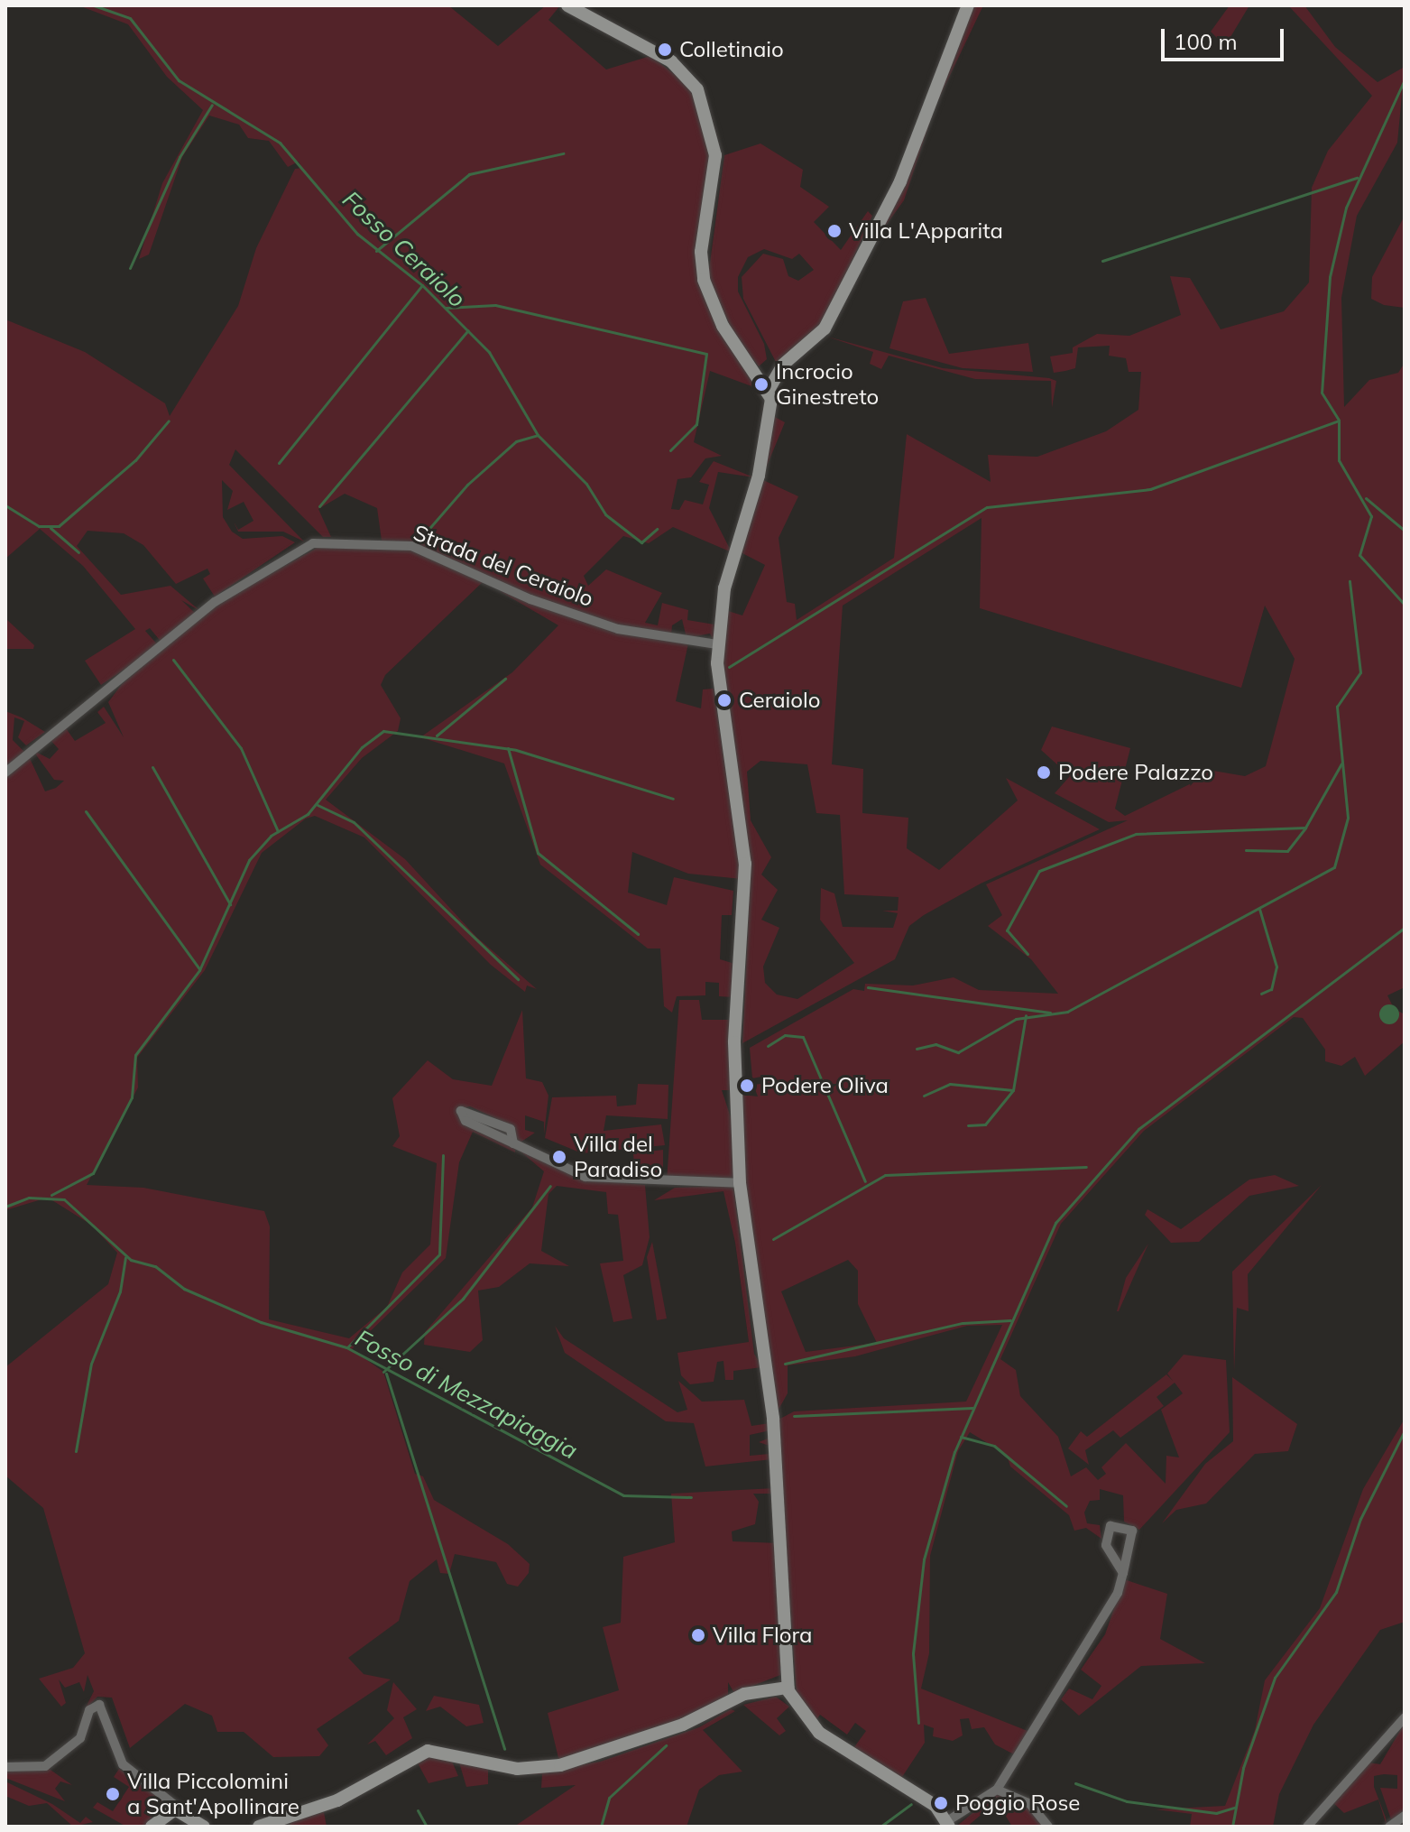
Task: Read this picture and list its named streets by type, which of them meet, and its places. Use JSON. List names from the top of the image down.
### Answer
{
  "streets": {
    "street": ["Strada del Ceraiolo"]
  },
  "water": ["Fosso Ceraiolo", "Fosso di Mezzapiaggia"],
  "places": [
    "Colletinaio",
    "Villa L'Apparita",
    "Incrocio Ginestreto",
    "Ceraiolo",
    "Podere Palazzo",
    "Podere Oliva",
    "Villa del Paradiso",
    "Villa Flora",
    "Villa Piccolomini a Sant'Apollinare",
    "Poggio Rose"
  ],
  "scale_bar": "100 m"
}
